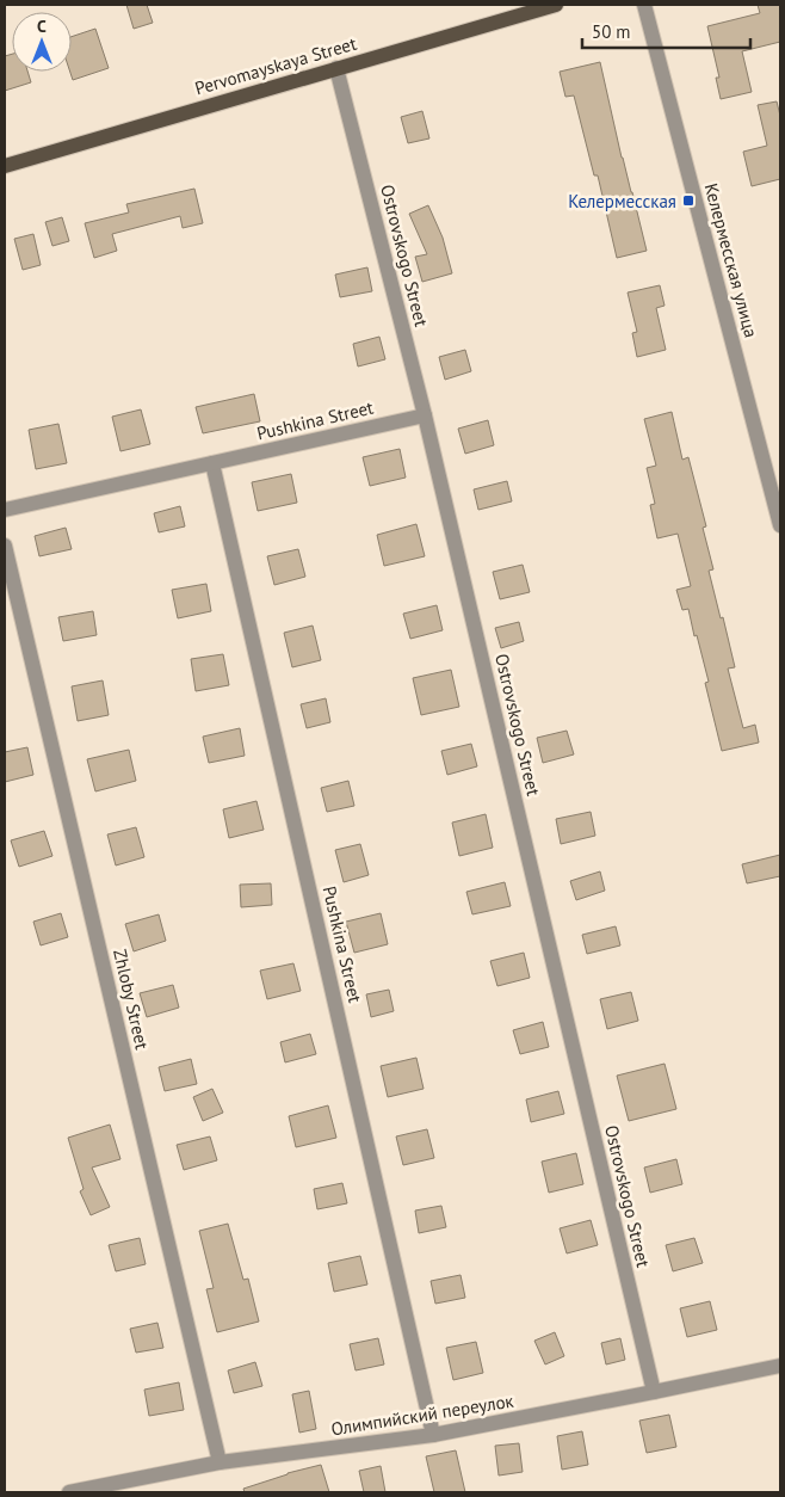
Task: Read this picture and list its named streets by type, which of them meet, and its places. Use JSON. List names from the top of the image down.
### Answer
{
  "streets": {
    "main road": ["Pervomayskaya Street"],
    "street": [
      "Ostrovskogo Street",
      "Келермесская улица",
      "Pushkina Street",
      "Zhloby Street",
      "Олимпийский переулок"
    ]
  },
  "crossings": [
    ["Pervomayskaya Street", "Ostrovskogo Street"],
    ["Ostrovskogo Street", "Pushkina Street"],
    ["Ostrovskogo Street", "Олимпийский переулок"],
    ["Pushkina Street", "Олимпийский переулок"],
    ["Zhloby Street", "Олимпийский переулок"]
  ],
  "places": {
    "transit": ["Келермесская"]
  },
  "scale_bar": "50 m",
  "north": "top"
}
